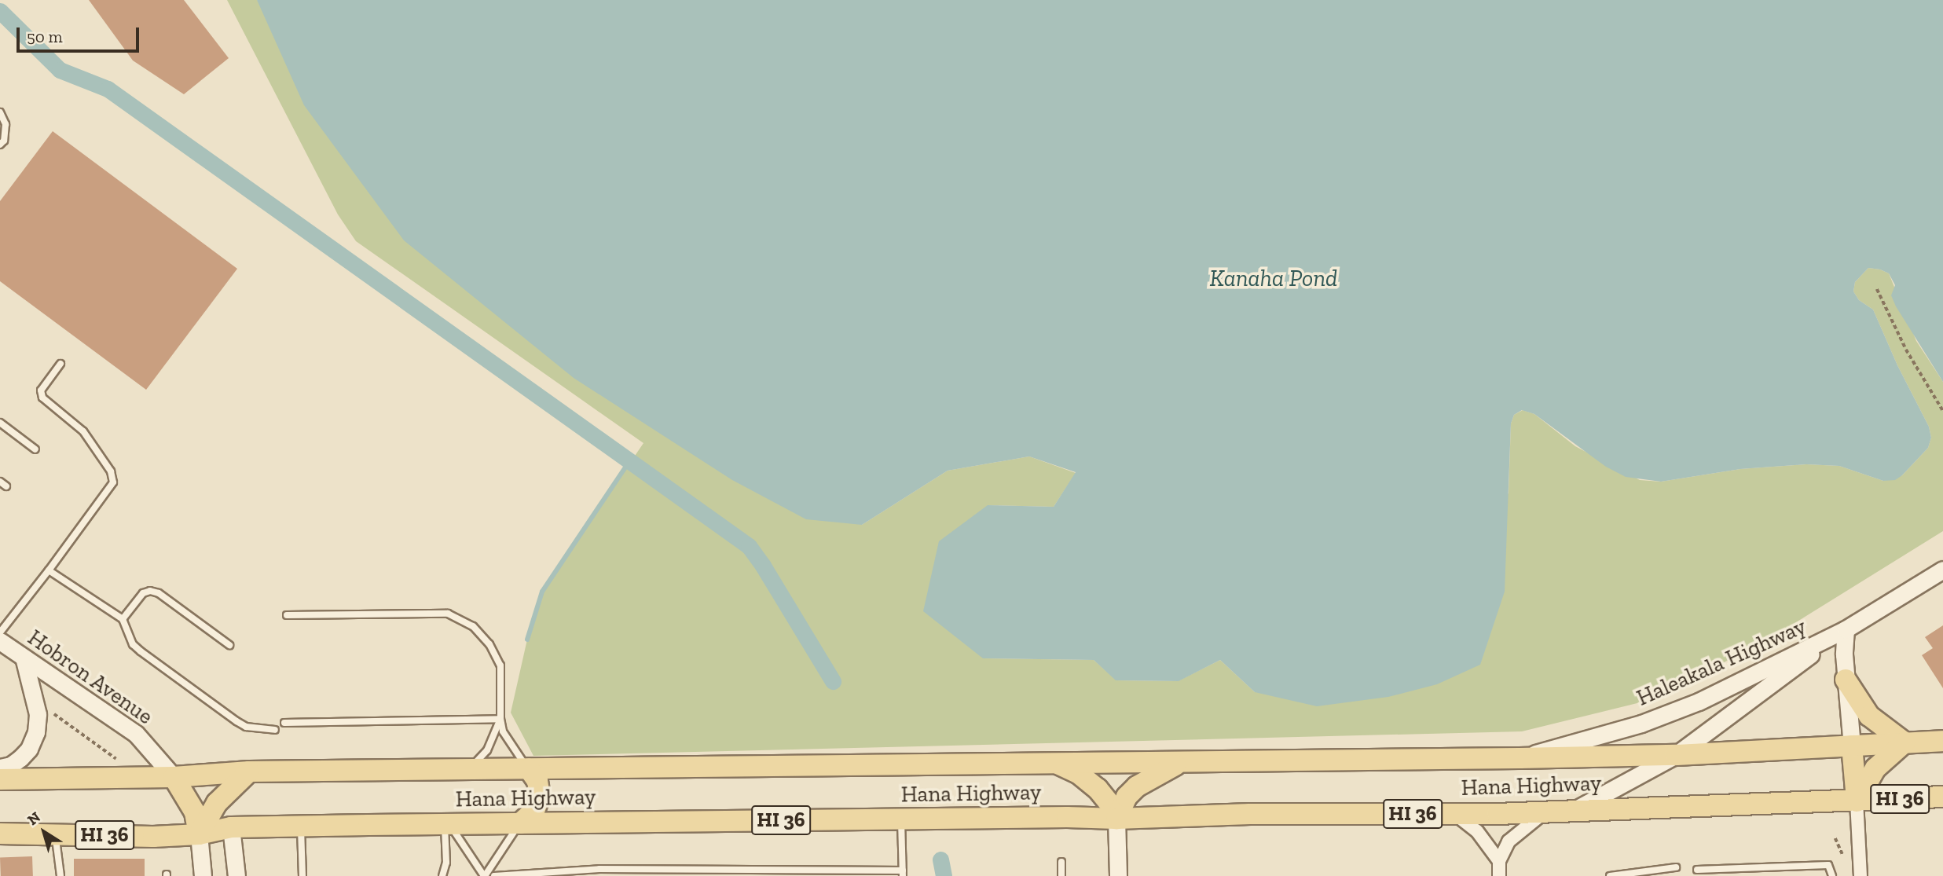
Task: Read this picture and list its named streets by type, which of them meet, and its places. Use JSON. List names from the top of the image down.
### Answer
{
  "streets": {
    "main road": ["Hana Highway", "HI 36"],
    "street": ["Haleakala Highway", "Hobron Avenue"]
  },
  "crossings": [
    ["Haleakala Highway", "Hana Highway"],
    ["Hobron Avenue", "Hana Highway"]
  ],
  "water": ["Kanaha Pond"],
  "scale_bar": "50 m",
  "north": "top left"
}
